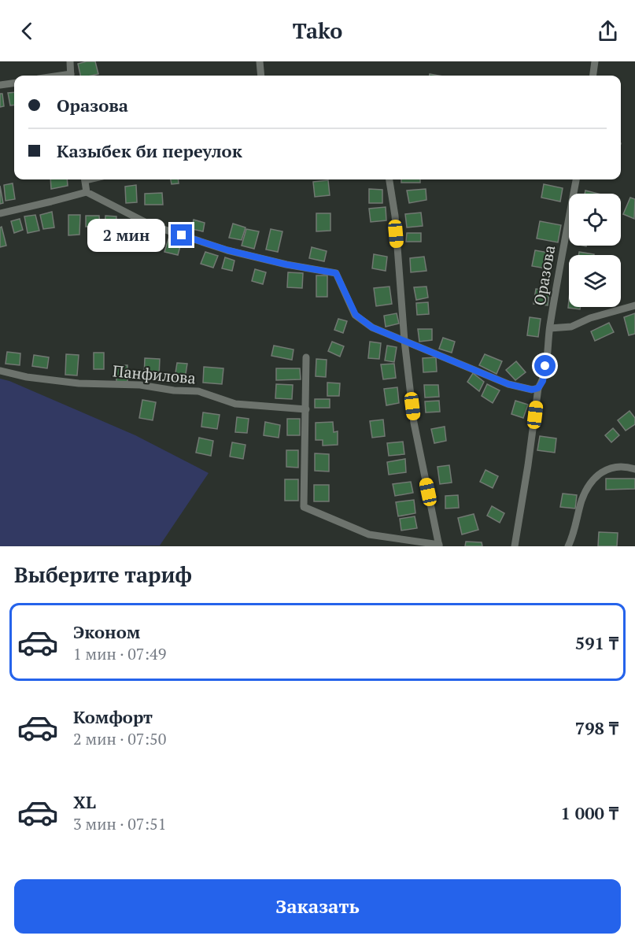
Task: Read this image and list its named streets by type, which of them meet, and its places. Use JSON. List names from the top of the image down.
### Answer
{
  "streets": {
    "street": ["Оразова", "Панфилова"]
  },
  "page": {
    "header": "Tako",
    "banner": ["Оразова", "Казыбек би переулок"],
    "bubble": "2 мин",
    "heading": "Выберите тариф",
    "list": [
      {
        "name": "Эконом",
        "note": "1 мин · 07:49",
        "value": "591 ₸"
      },
      {
        "name": "Комфорт",
        "note": "2 мин · 07:50",
        "value": "798 ₸"
      },
      {
        "name": "XL",
        "note": "3 мин · 07:51",
        "value": "1 000 ₸"
      }
    ],
    "buttons": "Заказать"
  }
}
